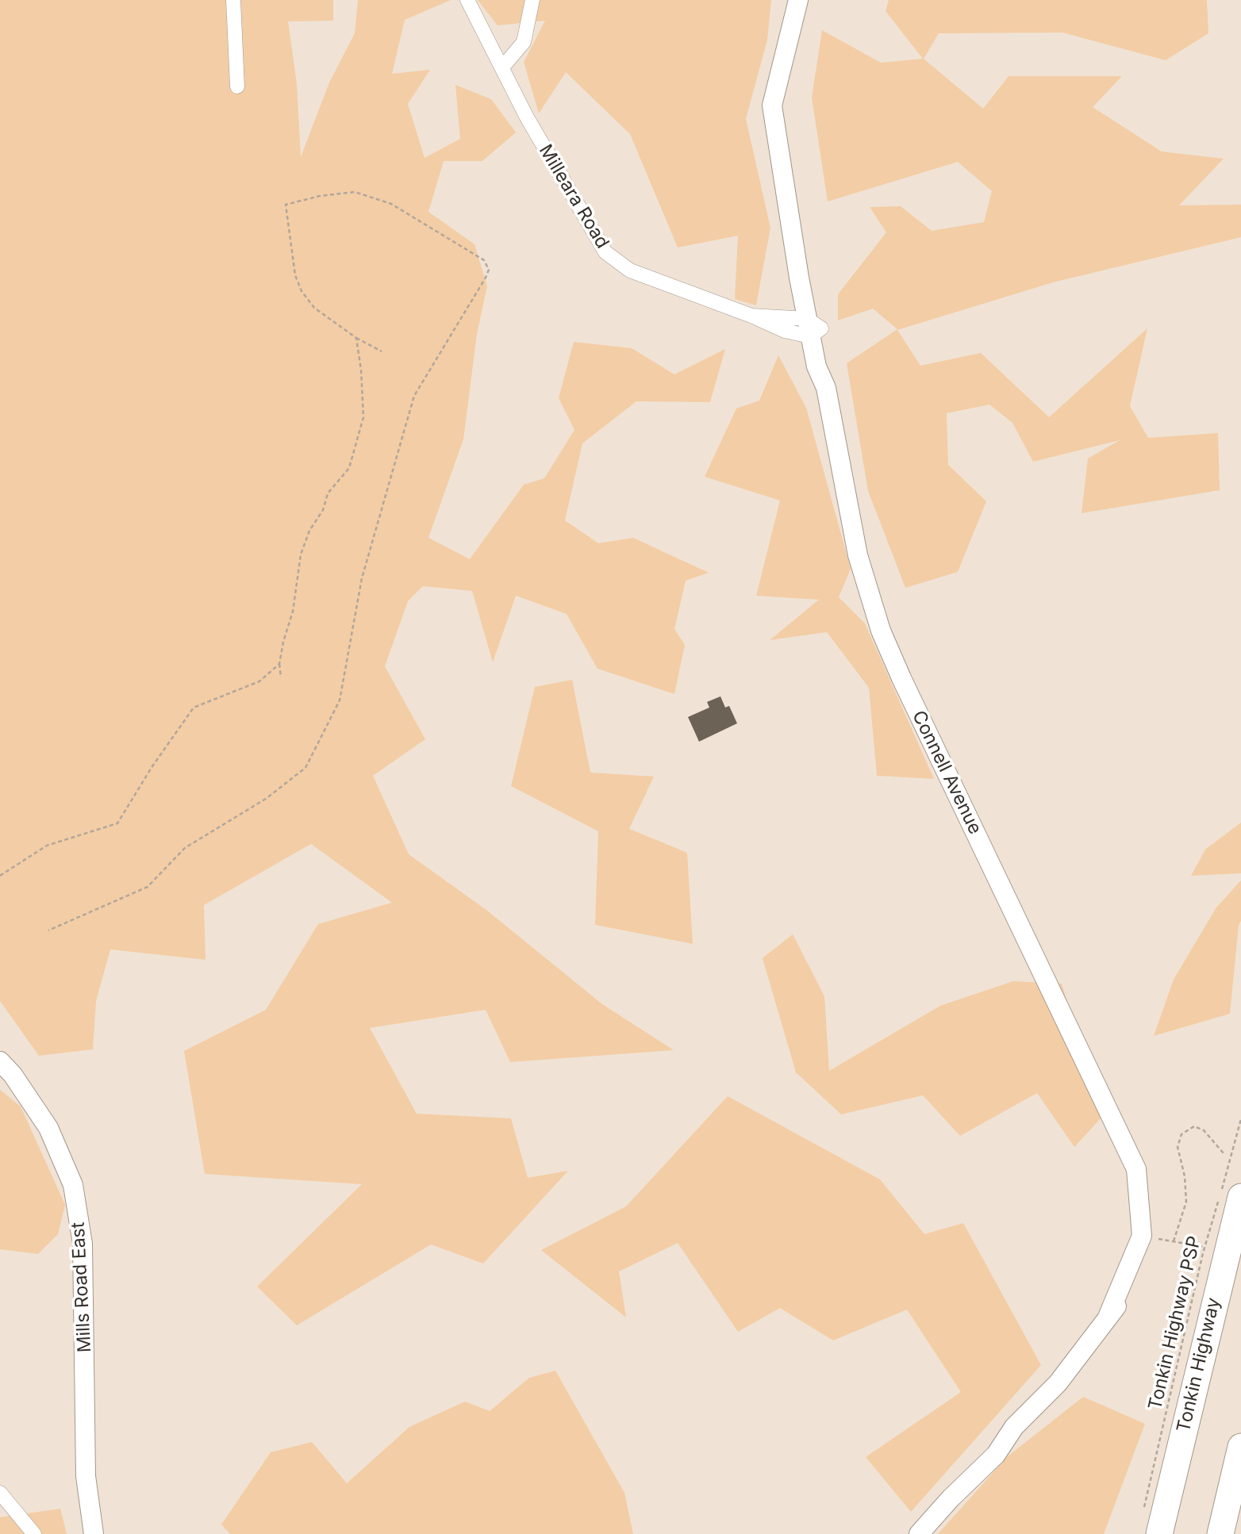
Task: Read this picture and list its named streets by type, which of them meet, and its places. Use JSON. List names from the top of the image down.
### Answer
{
  "streets": {
    "highway": ["Tonkin Highway"],
    "street": ["Milleara Road", "Connell Avenue", "Mills Road East"],
    "path": ["Tonkin Highway PSP"]
  },
  "crossings": [
    ["Milleara Road", "Connell Avenue"]
  ]
}
